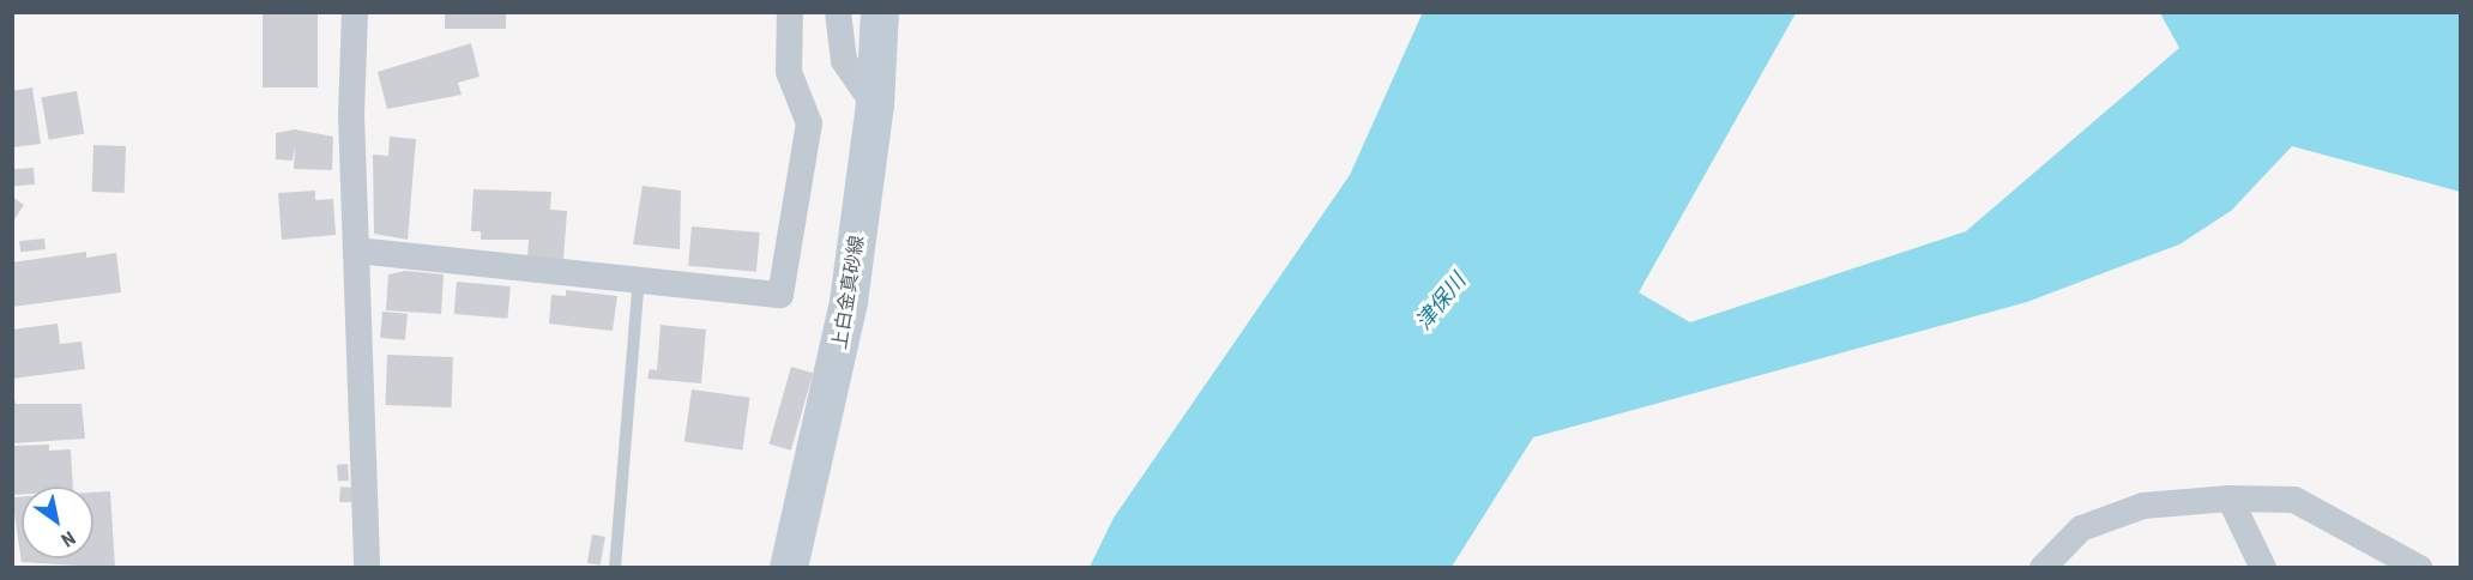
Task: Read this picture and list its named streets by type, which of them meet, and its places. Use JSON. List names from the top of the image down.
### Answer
{
  "streets": {
    "main road": ["上白金真砂線"]
  },
  "water": ["津保川"],
  "north": "bottom right"
}
